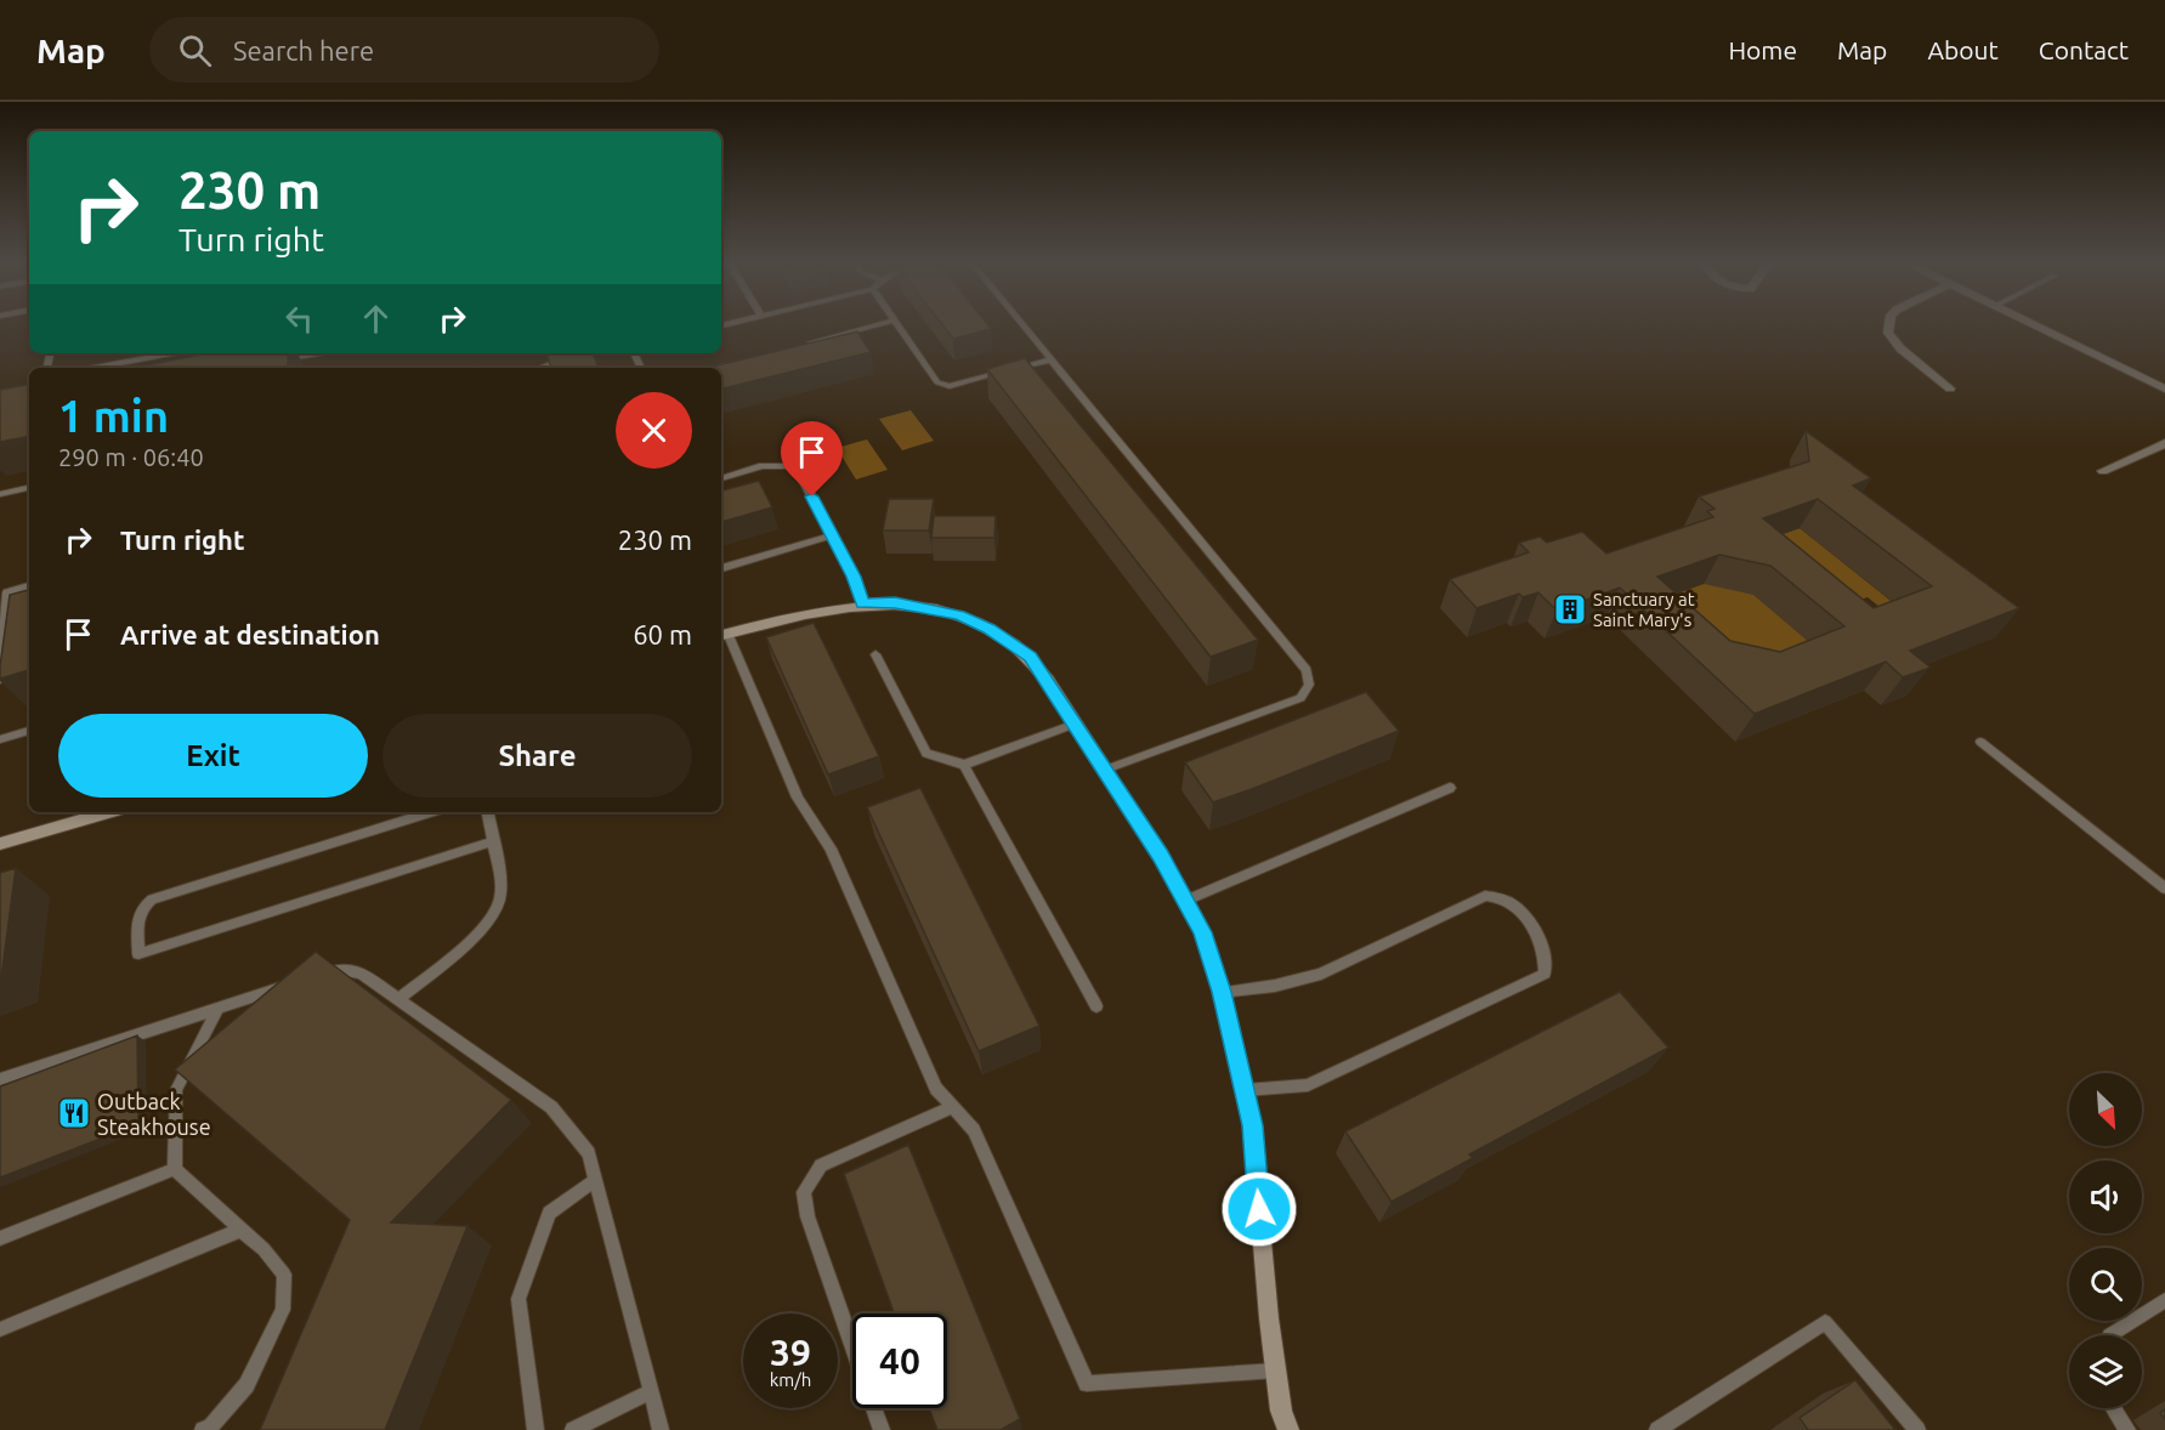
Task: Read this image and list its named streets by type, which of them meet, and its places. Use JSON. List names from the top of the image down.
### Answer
{
  "places": {
    "building": ["Sanctuary at Saint Mary's"],
    "restaurant": ["Outback Steakhouse"]
  },
  "north": "bottom right",
  "page": {
    "header": "Map",
    "search": "Search here",
    "nav": [
      "Home",
      "Map",
      "About",
      "Contact"
    ],
    "turn": ["230 m", "Turn right"],
    "heading": ["1 min", "290 m · 06:40"],
    "list": [
      {
        "name": "Turn right",
        "value": "230 m"
      },
      {
        "name": "Arrive at destination",
        "value": "60 m"
      }
    ],
    "buttons": ["Exit", "Share"],
    "speed": "39 km/h",
    "limit": "40"
  }
}
